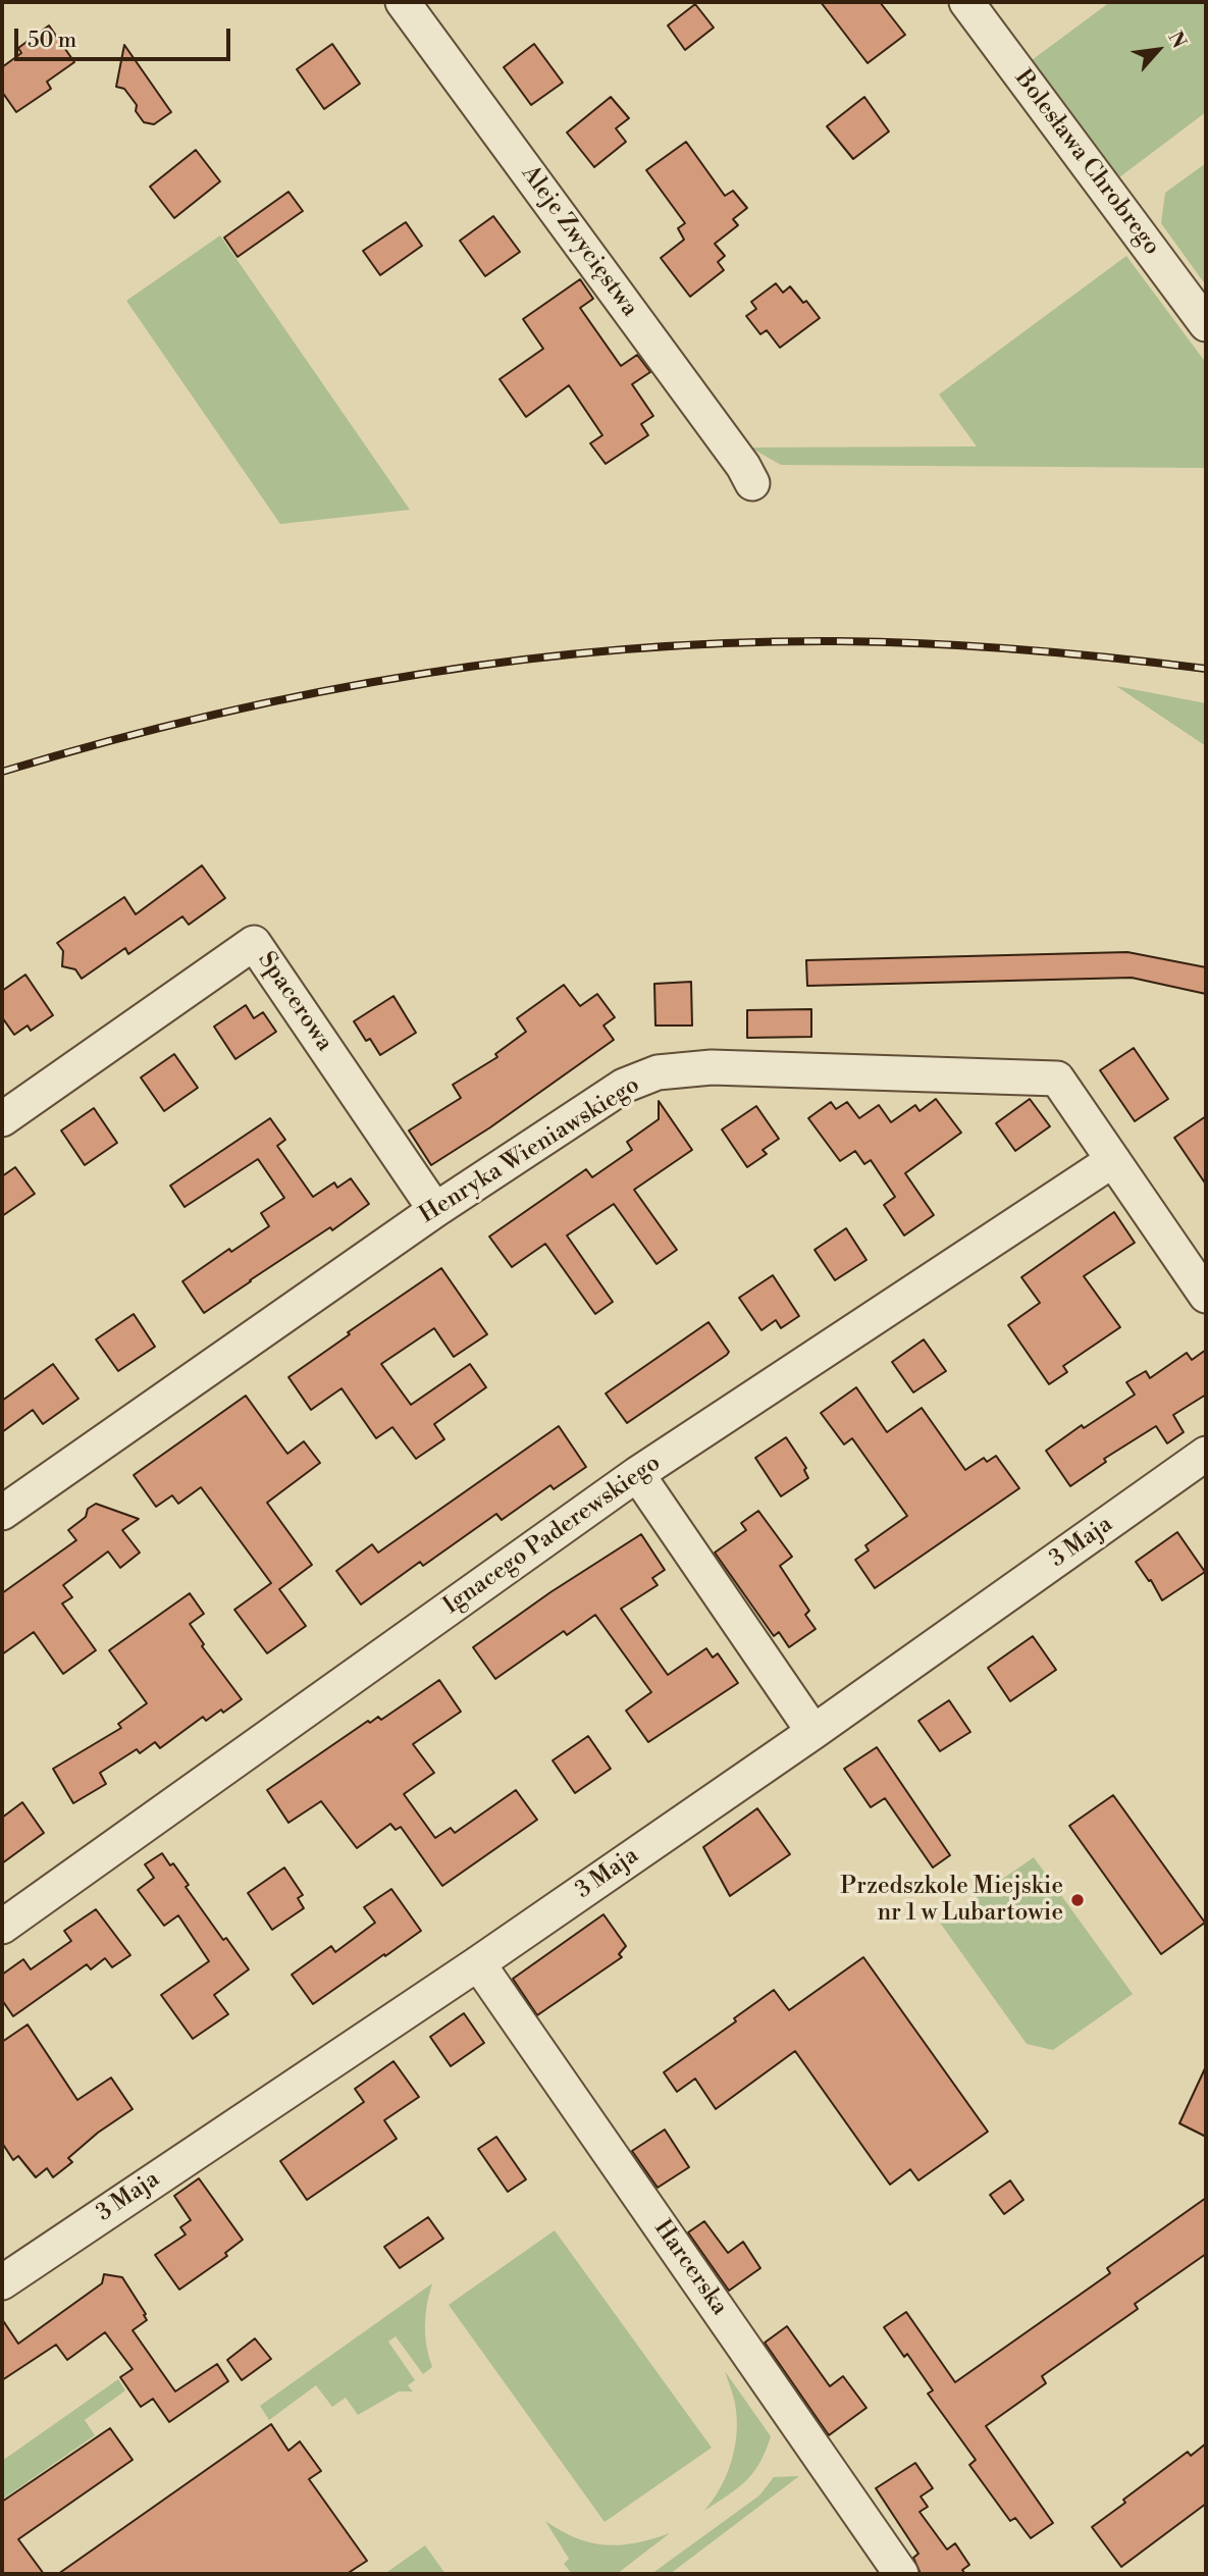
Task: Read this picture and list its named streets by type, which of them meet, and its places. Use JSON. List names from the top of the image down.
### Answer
{
  "streets": {
    "street": [
      "Bolesława Chrobrego",
      "Aleje Zwycięstwa",
      "Spacerowa",
      "Henryka Wieniawskiego",
      "Ignacego Paderewskiego",
      "3 Maja",
      "Harcerska"
    ]
  },
  "crossings": [
    ["Spacerowa", "Henryka Wieniawskiego"],
    ["Henryka Wieniawskiego", "Ignacego Paderewskiego"],
    ["3 Maja", "Harcerska"]
  ],
  "places": ["Przedszkole Miejskie nr 1 w Lubartowie"],
  "scale_bar": "50 m",
  "north": "top right"
}
